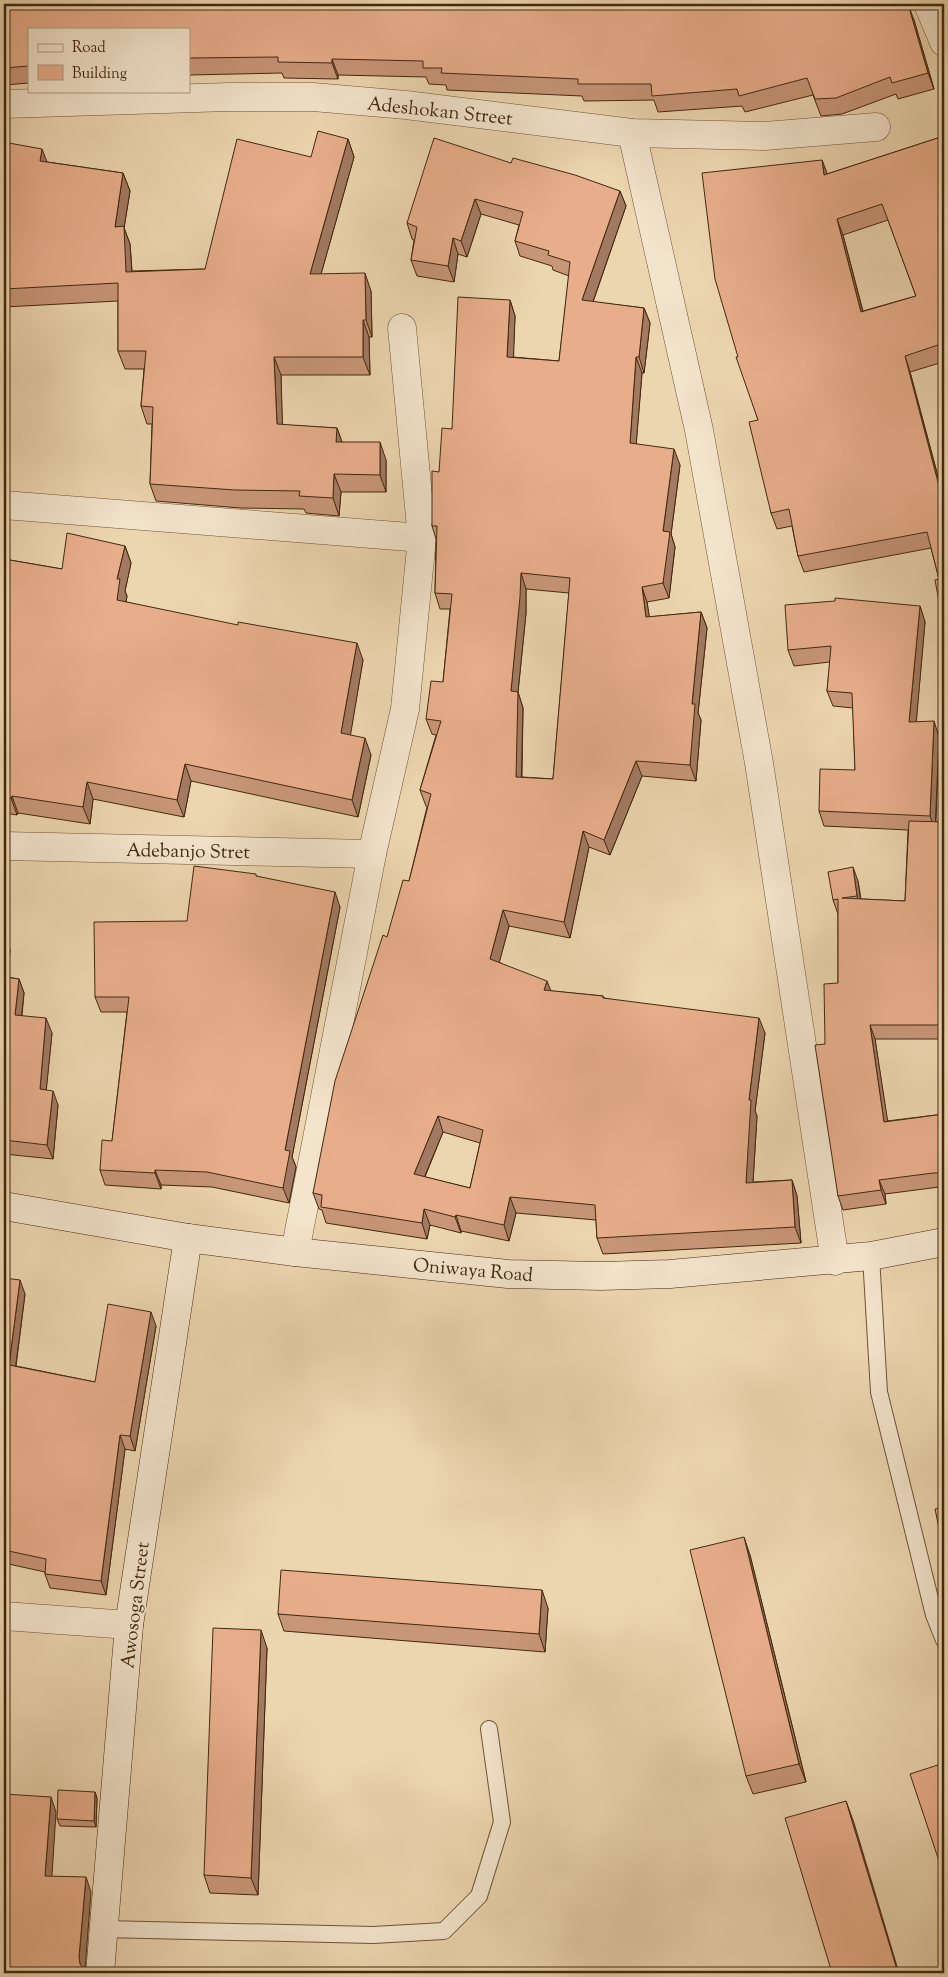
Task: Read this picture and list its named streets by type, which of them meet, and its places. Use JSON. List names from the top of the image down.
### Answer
{
  "streets": {
    "street": [
      "Adeshokan Street",
      "Adebanjo Stret",
      "Oniwaya Road",
      "Awosoga Street"
    ]
  },
  "crossings": [
    ["Oniwaya Road", "Awosoga Street"]
  ],
  "legend": ["Road", "Building"]
}
